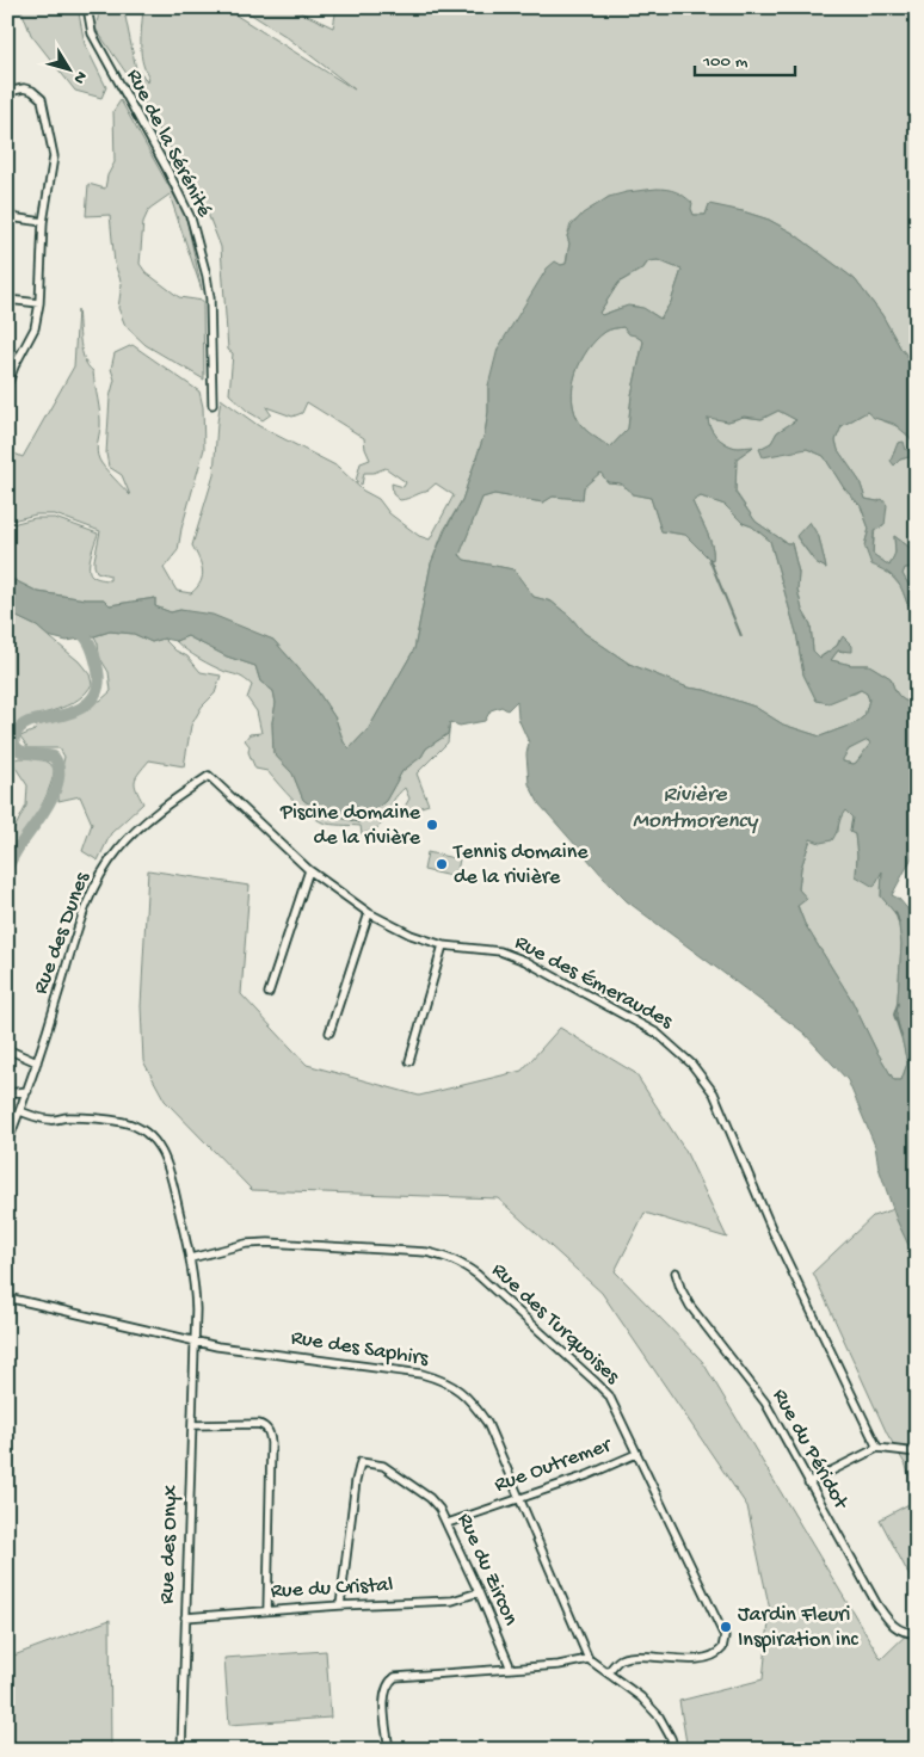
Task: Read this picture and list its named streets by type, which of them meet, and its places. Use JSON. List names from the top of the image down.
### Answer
{
  "streets": {
    "street": [
      "Rue de la Sérénité",
      "Rue des Dunes",
      "Rue des Émeraudes",
      "Rue des Turquoises",
      "Rue des Saphirs",
      "Rue du Péridot",
      "Rue Outremer",
      "Rue des Onyx",
      "Rue du Zircon",
      "Rue du Cristal"
    ]
  },
  "crossings": [
    ["Rue des Dunes", "Rue des Émeraudes"],
    ["Rue des Dunes", "Rue des Onyx"],
    ["Rue des Turquoises", "Rue des Saphirs"],
    ["Rue des Turquoises", "Rue Outremer"],
    ["Rue des Turquoises", "Rue des Onyx"],
    ["Rue des Saphirs", "Rue Outremer"],
    ["Rue des Saphirs", "Rue des Onyx"],
    ["Rue Outremer", "Rue du Zircon"],
    ["Rue des Onyx", "Rue du Cristal"],
    ["Rue du Zircon", "Rue du Cristal"]
  ],
  "water": ["Rivière Montmorency"],
  "places": ["Piscine domaine de la rivière", "Tennis domaine de la rivière", "Jardin Fleuri Inspiration inc"],
  "scale_bar": "100 m",
  "north": "bottom right"
}
